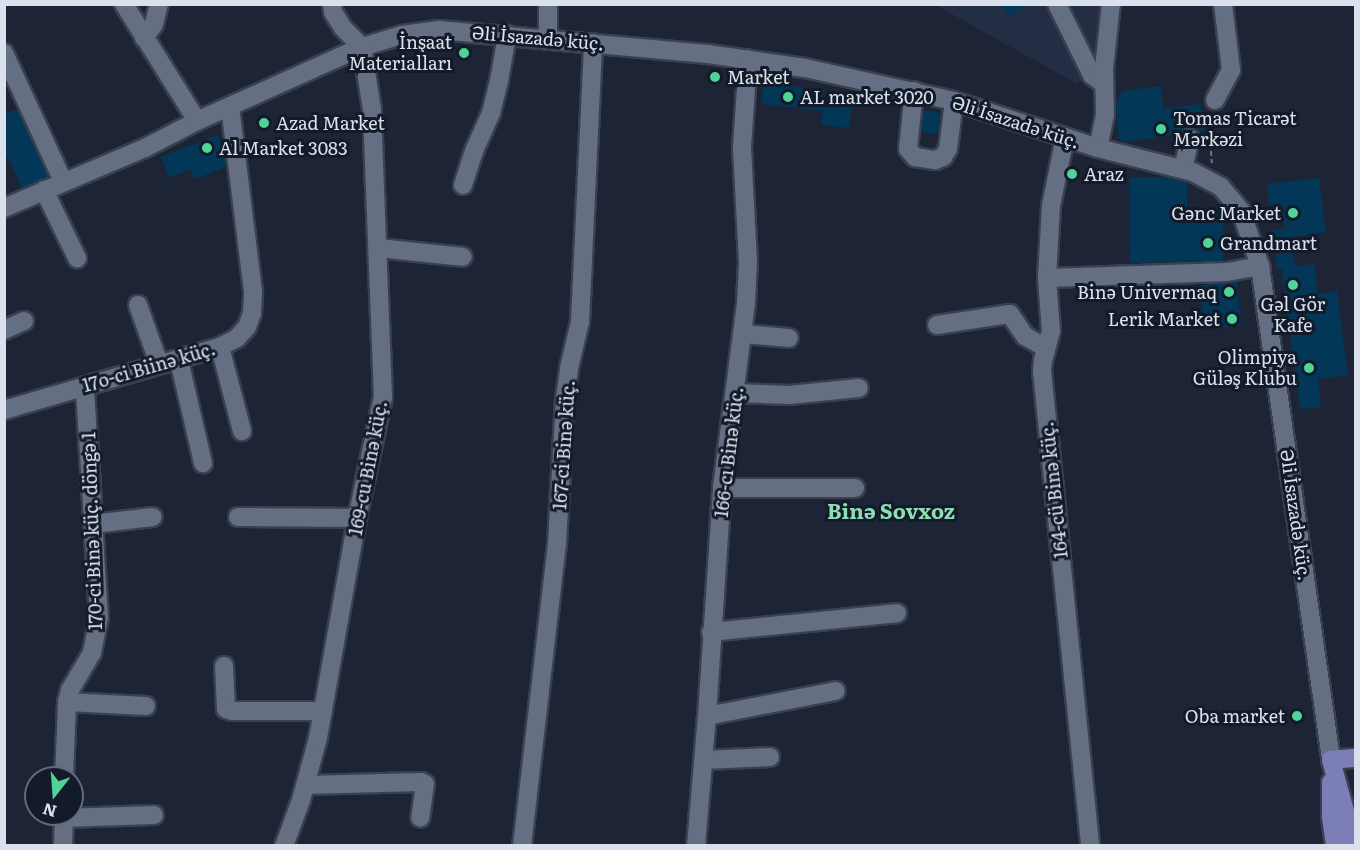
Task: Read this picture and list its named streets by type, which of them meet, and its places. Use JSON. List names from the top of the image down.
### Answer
{
  "streets": {
    "street": [
      "Əli İsazadə küç.",
      "17o-ci Biinə küç.",
      "167-ci Binə küç.",
      "166-cı Binə küç.",
      "169-cu Binə küç.",
      "164-cü Binə küç.",
      "170-ci Binə küç. döngə 1"
    ]
  },
  "crossings": [
    ["Əli İsazadə küç.", "17o-ci Biinə küç."],
    ["Əli İsazadə küç.", "167-ci Binə küç."],
    ["Əli İsazadə küç.", "166-cı Binə küç."],
    ["Əli İsazadə küç.", "169-cu Binə küç."],
    ["Əli İsazadə küç.", "164-cü Binə küç."],
    ["17o-ci Biinə küç.", "170-ci Binə küç. döngə 1"]
  ],
  "districts": ["Binə Sovxoz"],
  "places": [
    "İnşaat Materialları",
    "Market",
    "AL market 3020",
    "Azad Market",
    "Tomas Ticarət Mərkəzi",
    "Al Market 3083",
    "Araz",
    "Gənc Market",
    "Grandmart",
    "Gəl Gör Kafe",
    "Binə Univermaq",
    "Lerik Market",
    "Olimpiya Güləş Klubu",
    "Oba market"
  ],
  "north": "bottom"
}
